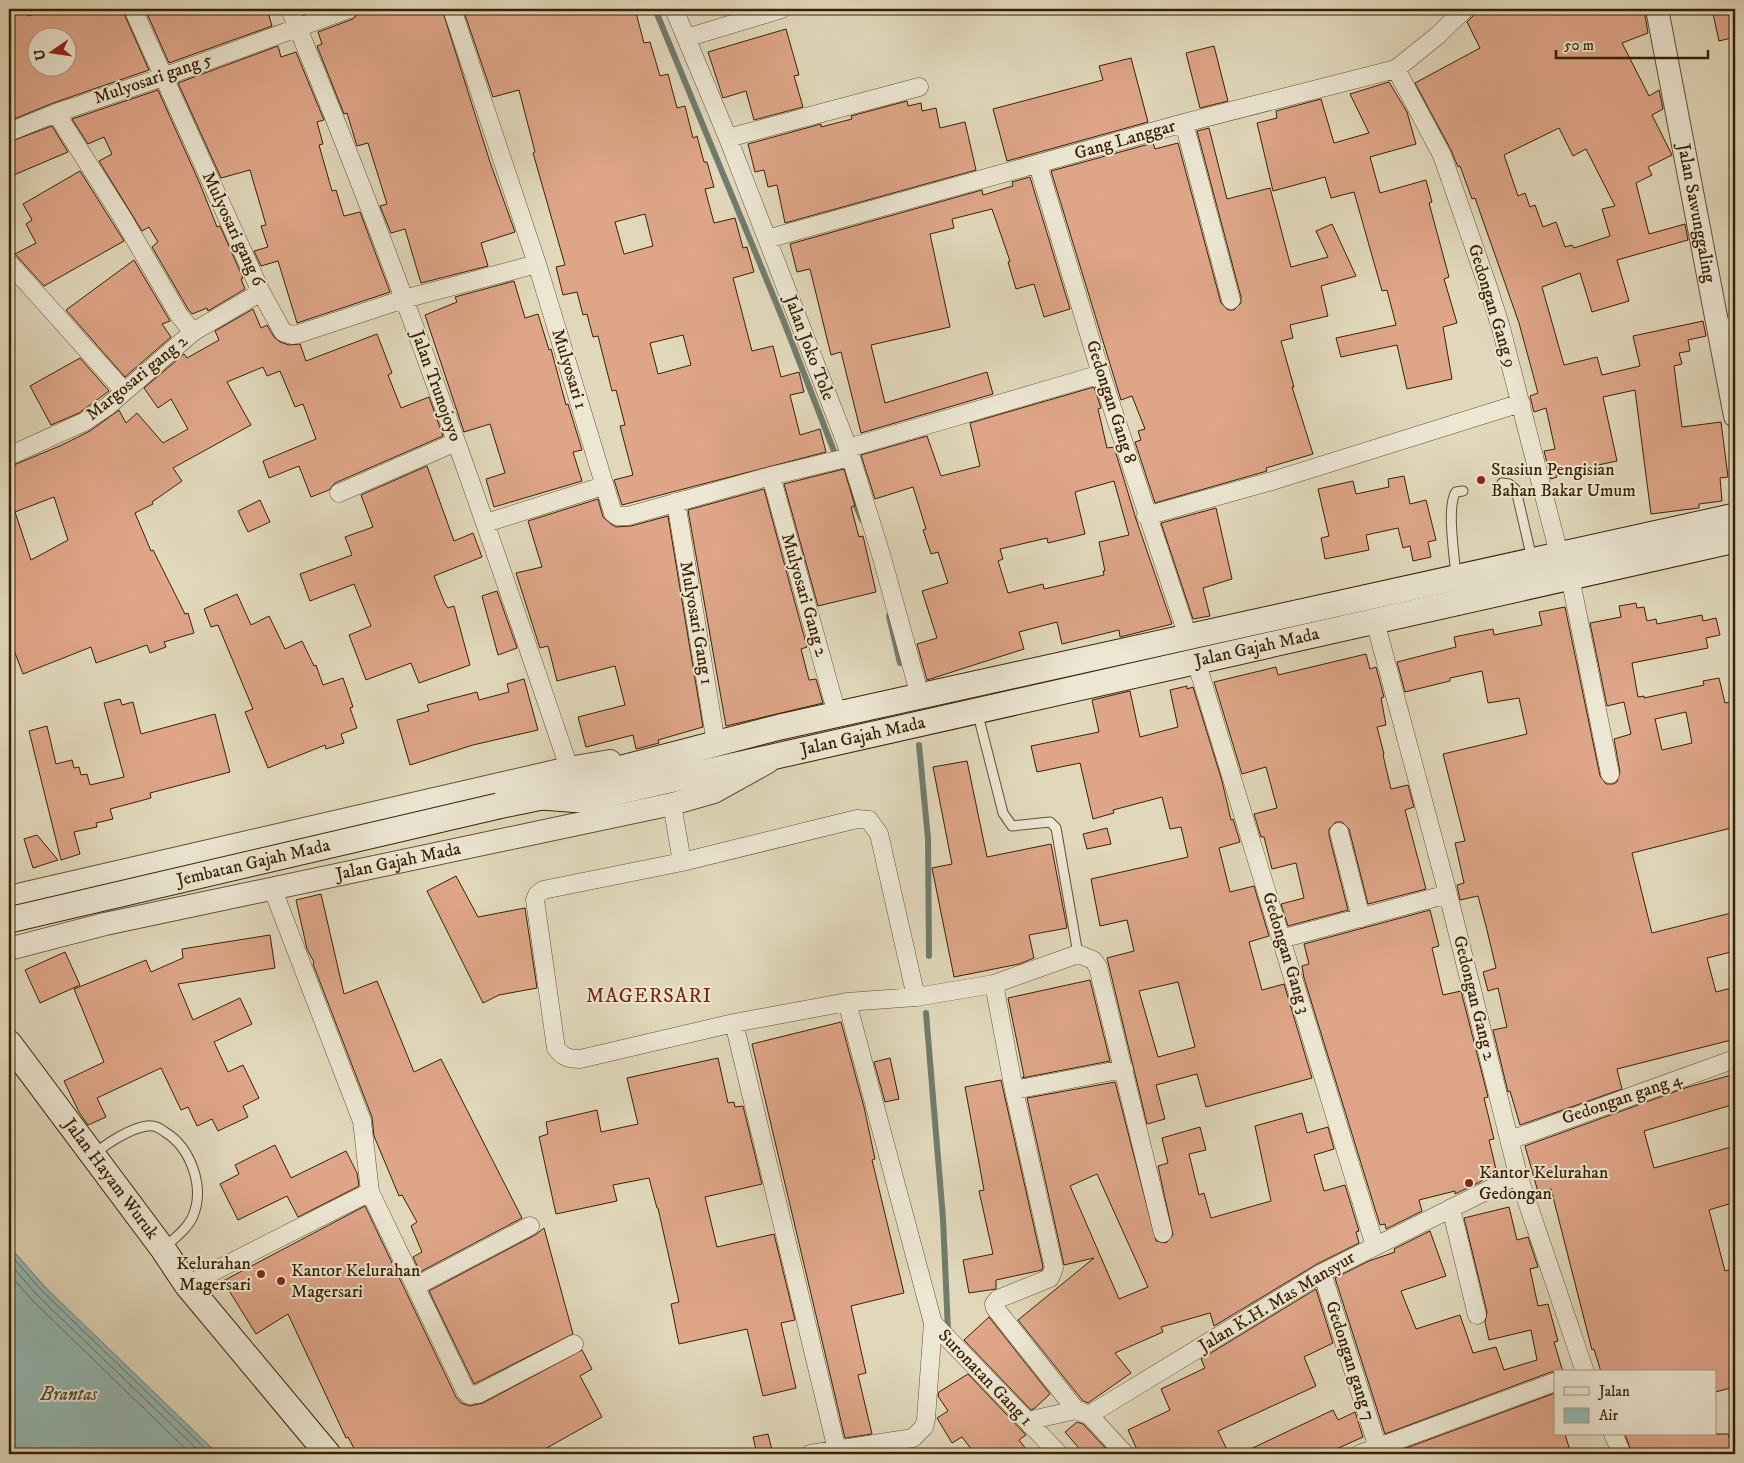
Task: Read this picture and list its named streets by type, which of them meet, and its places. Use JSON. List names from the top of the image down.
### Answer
{
  "streets": {
    "main road": ["Jalan Gajah Mada", "Jembatan Gajah Mada", "Jalan Hayam Wuruk"],
    "street": [
      "Mulyosari gang 5",
      "Gang Langgar",
      "Jalan Sawunggaling",
      "Mulyosari gang 6",
      "Gedongan Gang 9",
      "Jalan Joko Tole",
      "Mulyosari 1",
      "Margosari gang 2",
      "Jalan Trunojoyo",
      "Gedongan Gang 8",
      "Mulyosari Gang 2",
      "Mulyosari Gang 1",
      "Gedongan Gang 3",
      "Gedongan Gang 2",
      "Gedongan gang 4",
      "Jalan K.H. Mas Mansyur",
      "Gedongan gang 7",
      "Suronatan Gang 1"
    ]
  },
  "crossings": [
    ["Mulyosari gang 5", "Mulyosari gang 6"],
    ["Mulyosari gang 5", "Jalan Trunojoyo"],
    ["Gang Langgar", "Gedongan Gang 9"],
    ["Gang Langgar", "Jalan Joko Tole"],
    ["Gang Langgar", "Gedongan Gang 8"],
    ["Mulyosari gang 6", "Mulyosari 1"],
    ["Mulyosari gang 6", "Margosari gang 2"],
    ["Mulyosari gang 6", "Jalan Trunojoyo"],
    ["Gedongan Gang 9", "Jalan Gajah Mada"],
    ["Jalan Joko Tole", "Mulyosari 1"],
    ["Jalan Joko Tole", "Jalan Gajah Mada"],
    ["Mulyosari 1", "Gedongan Gang 8"],
    ["Mulyosari 1", "Mulyosari Gang 2"],
    ["Mulyosari 1", "Mulyosari Gang 1"],
    ["Jalan Trunojoyo", "Jalan Gajah Mada"],
    ["Gedongan Gang 8", "Jalan Gajah Mada"],
    ["Mulyosari Gang 2", "Jalan Gajah Mada"],
    ["Mulyosari Gang 1", "Jalan Gajah Mada"],
    ["Jalan Gajah Mada", "Jembatan Gajah Mada"],
    ["Jalan Gajah Mada", "Gedongan Gang 3"],
    ["Jalan Gajah Mada", "Gedongan Gang 2"],
    ["Gedongan Gang 3", "Jalan K.H. Mas Mansyur"],
    ["Gedongan Gang 2", "Gedongan gang 4"],
    ["Gedongan Gang 2", "Jalan K.H. Mas Mansyur"],
    ["Jalan K.H. Mas Mansyur", "Gedongan gang 7"],
    ["Jalan K.H. Mas Mansyur", "Suronatan Gang 1"]
  ],
  "districts": ["MAGERSARI"],
  "water": ["Brantas"],
  "places": [
    "Stasiun Pengisian Bahan Bakar Umum",
    "Kantor Kelurahan Gedongan",
    "Kelurahan Magersari",
    "Kantor Kelurahan Magersari"
  ],
  "legend": ["Jalan", "Air"],
  "scale_bar": "50 m",
  "north": "left"
}
